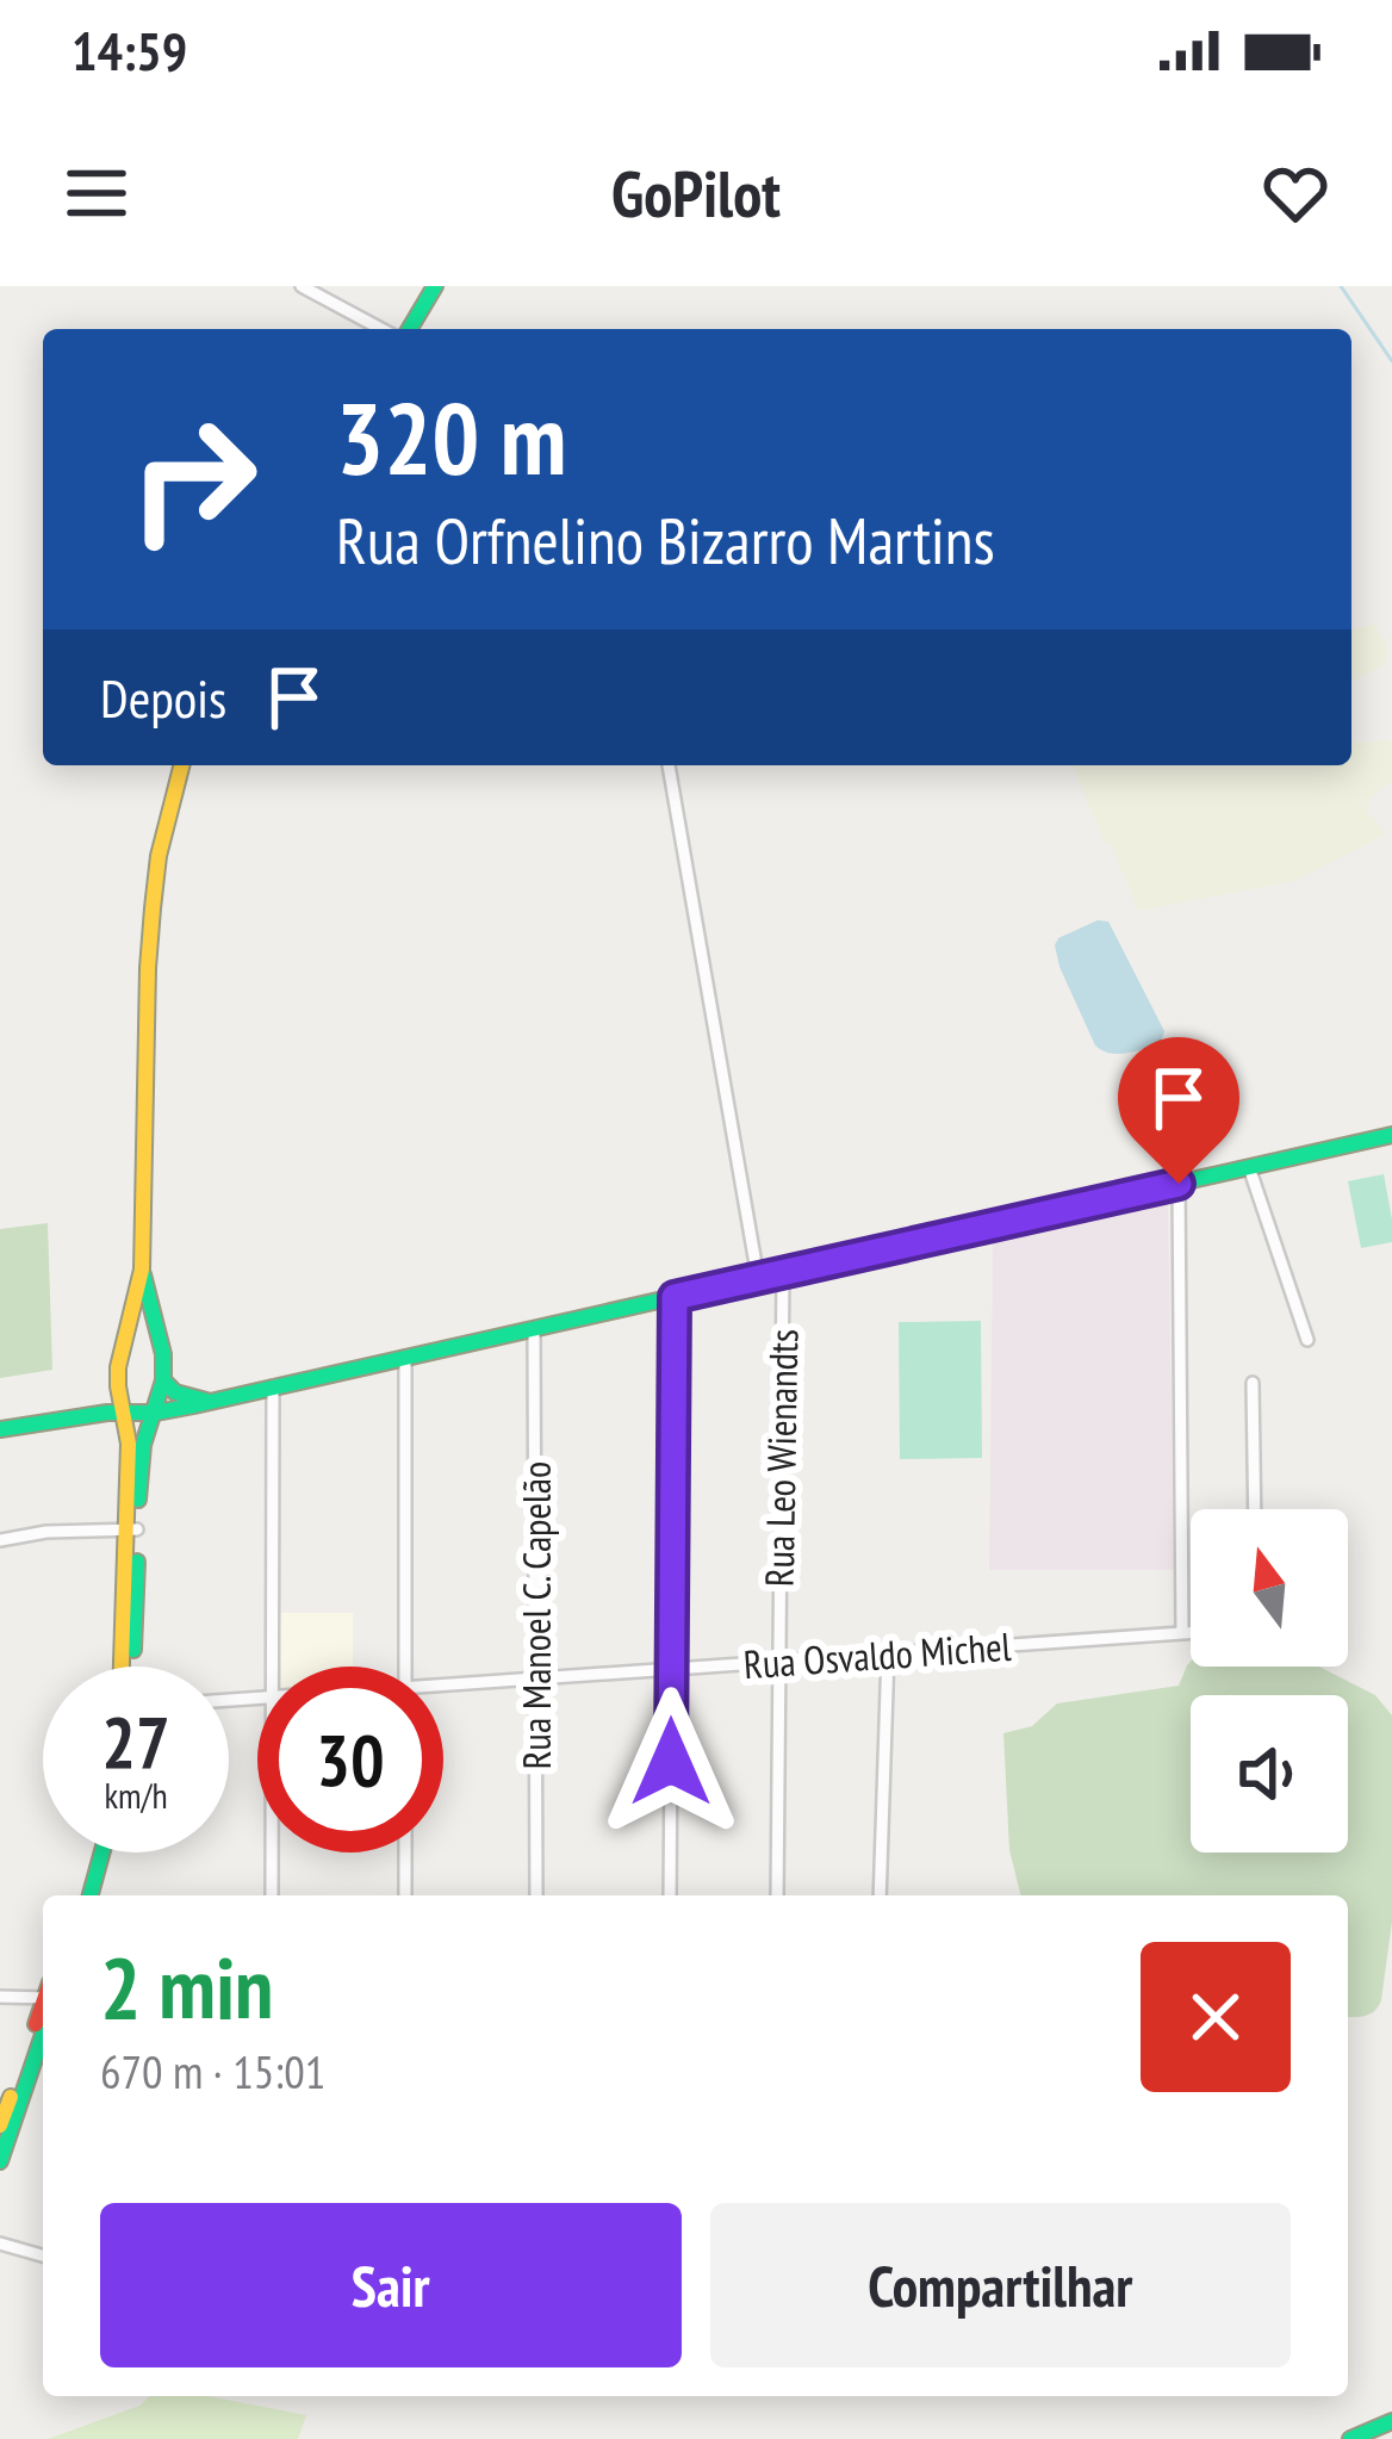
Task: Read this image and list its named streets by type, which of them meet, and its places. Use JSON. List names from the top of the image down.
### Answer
{
  "streets": {
    "street": ["Rua Leo Wienandts", "Rua Manoel C. Capelão", "Rua Osvaldo Michel"]
  },
  "crossings": [
    ["Rua Leo Wienandts", "Rua Osvaldo Michel"],
    ["Rua Manoel C. Capelão", "Rua Osvaldo Michel"]
  ],
  "north": "top",
  "page": {
    "status": "14:59",
    "header": "GoPilot",
    "turn": ["320 m", "Rua Orfnelino Bizarro Martins"],
    "then": "Depois",
    "speed": "27 km/h",
    "limit": "30",
    "heading": ["2 min", "670 m · 15:01"],
    "buttons": ["Sair", "Compartilhar"]
  }
}
